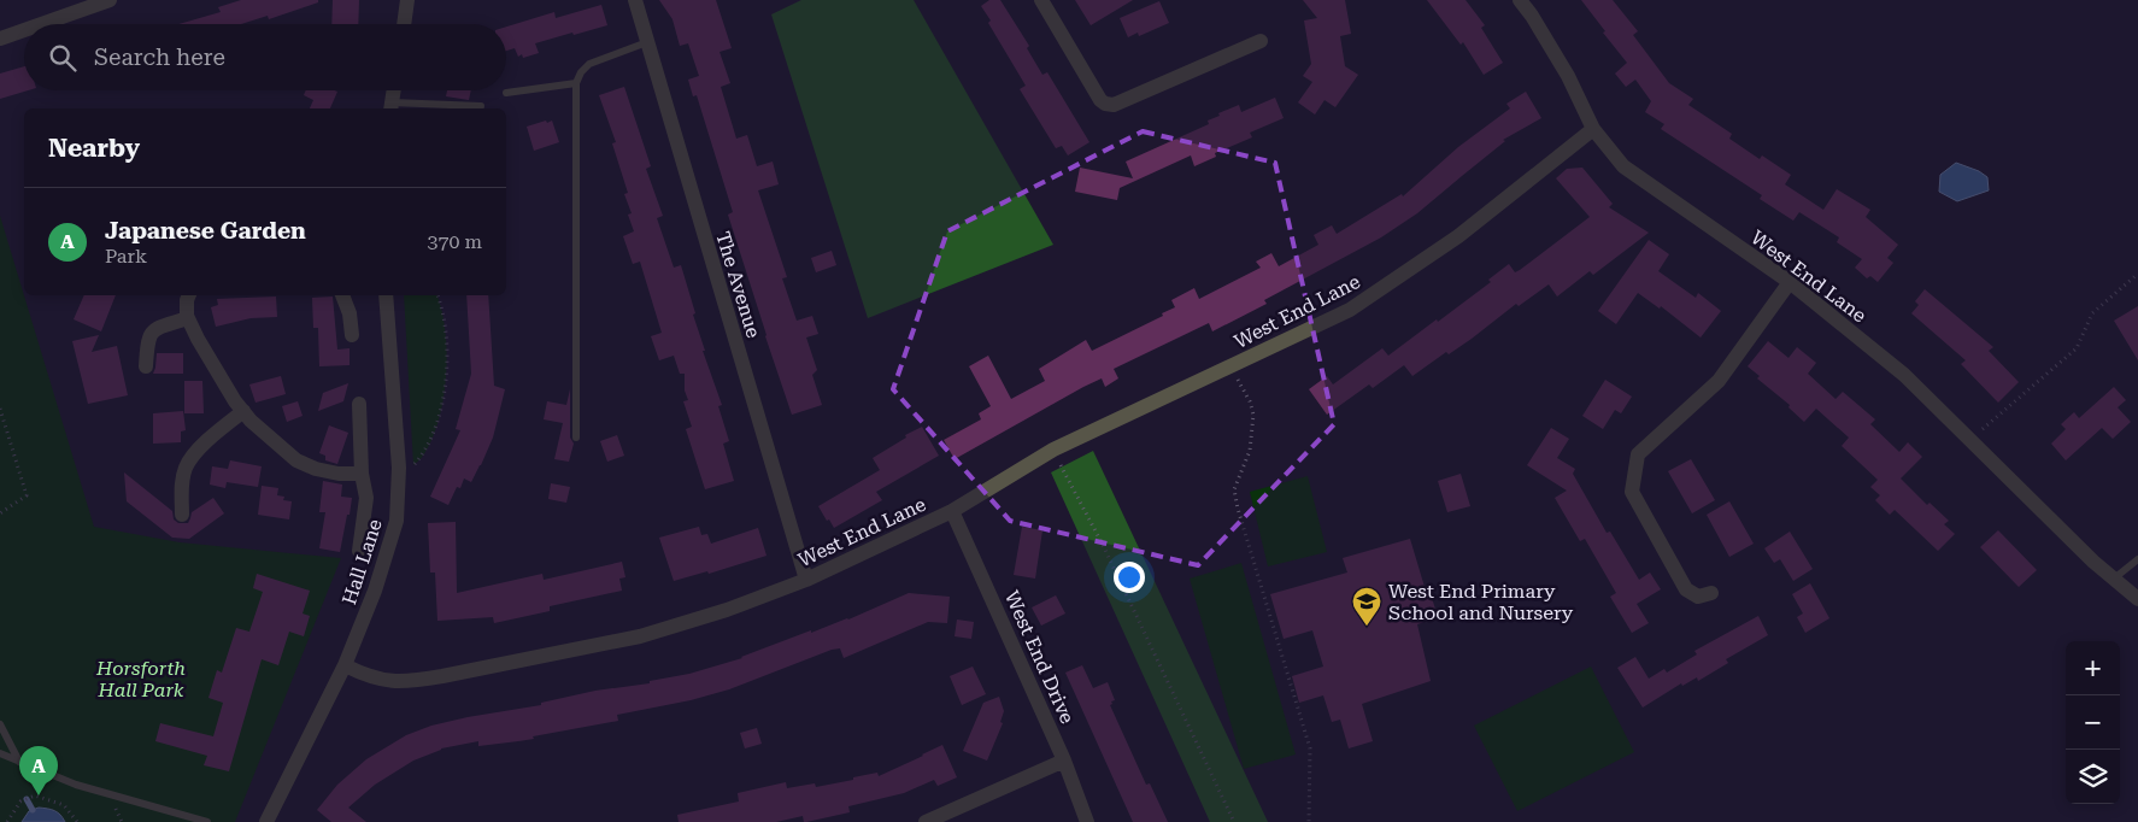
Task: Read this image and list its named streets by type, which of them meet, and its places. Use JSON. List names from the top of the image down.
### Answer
{
  "streets": {
    "street": [
      "West End Lane",
      "The Avenue",
      "Hall Lane",
      "West End Drive"
    ]
  },
  "crossings": [
    ["West End Lane", "The Avenue"],
    ["West End Lane", "Hall Lane"],
    ["West End Lane", "West End Drive"]
  ],
  "parks": ["Horsforth Hall Park"],
  "places": {
    "school or university": ["West End Primary School and Nursery"]
  },
  "page": {
    "search": "Search here",
    "heading": "Nearby",
    "list": [
      {
        "mark": "A",
        "name": "Japanese Garden",
        "note": "Park",
        "value": "370 m"
      }
    ],
    "map_buttons": ["+", "−"],
    "pins": "A"
  }
}
